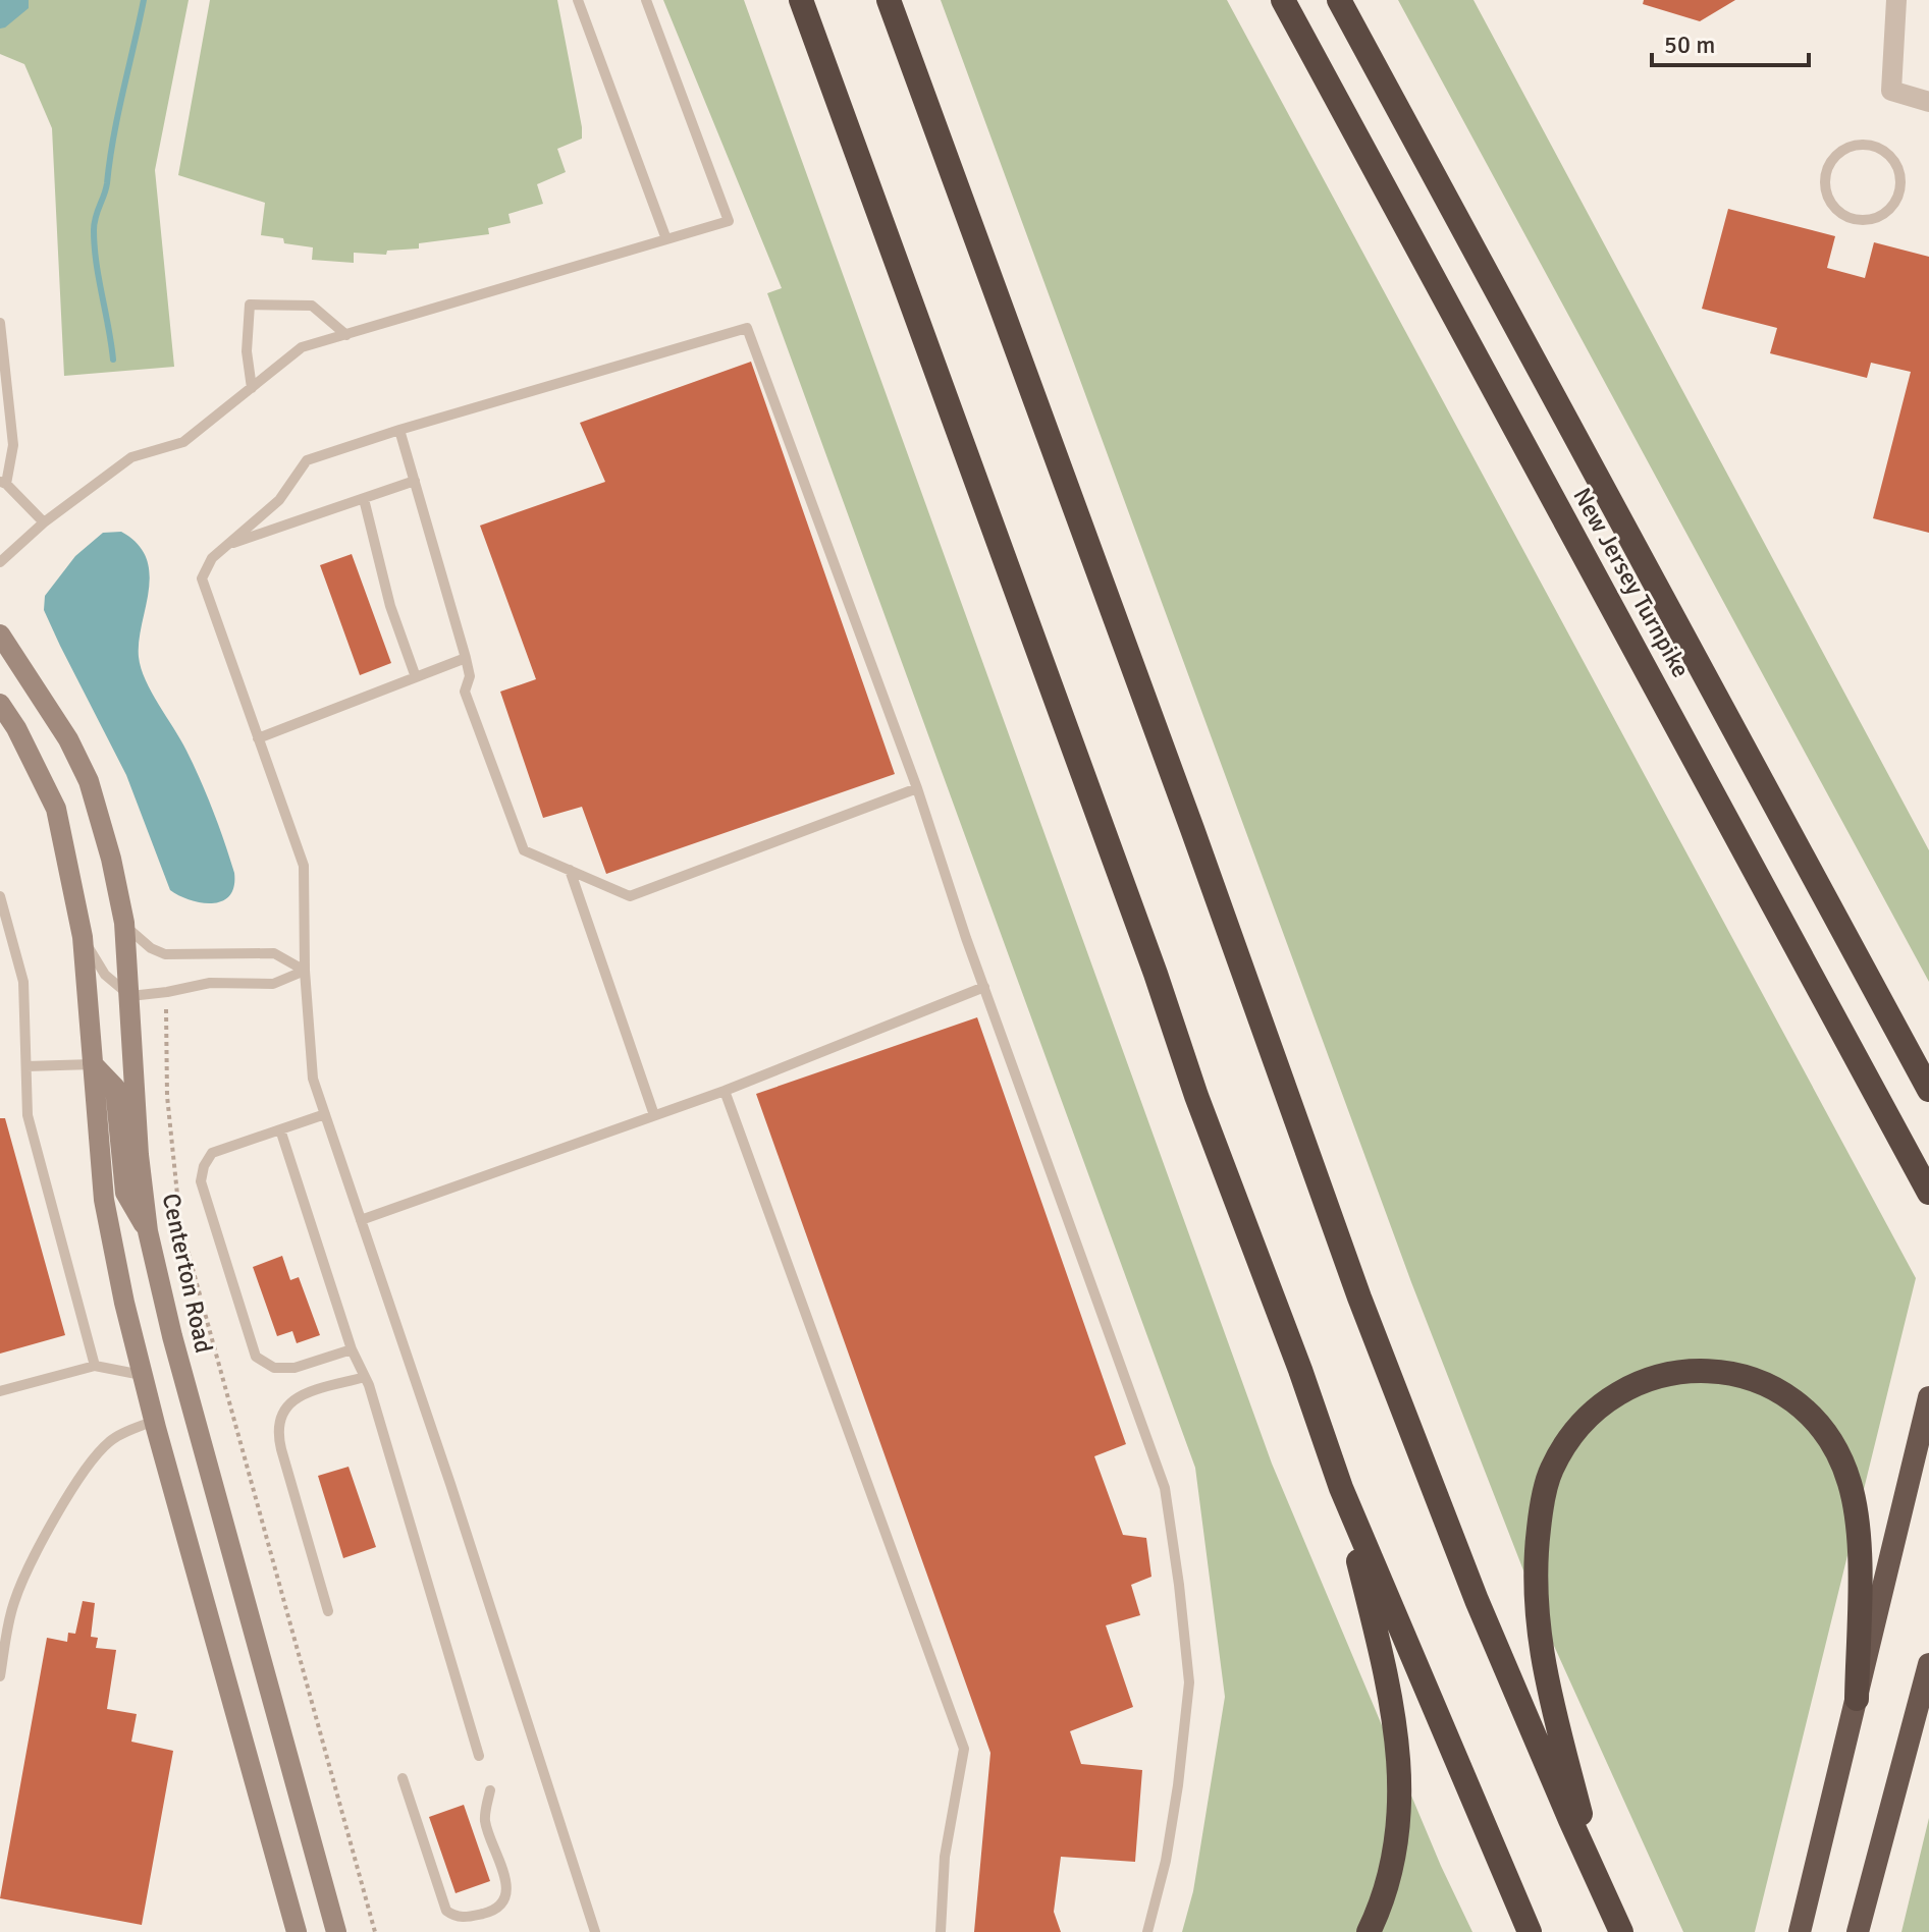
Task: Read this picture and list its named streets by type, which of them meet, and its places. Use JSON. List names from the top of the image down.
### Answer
{
  "streets": {
    "highway": ["New Jersey Turnpike"],
    "main road": ["Centerton Road"]
  },
  "scale_bar": "50 m"
}
